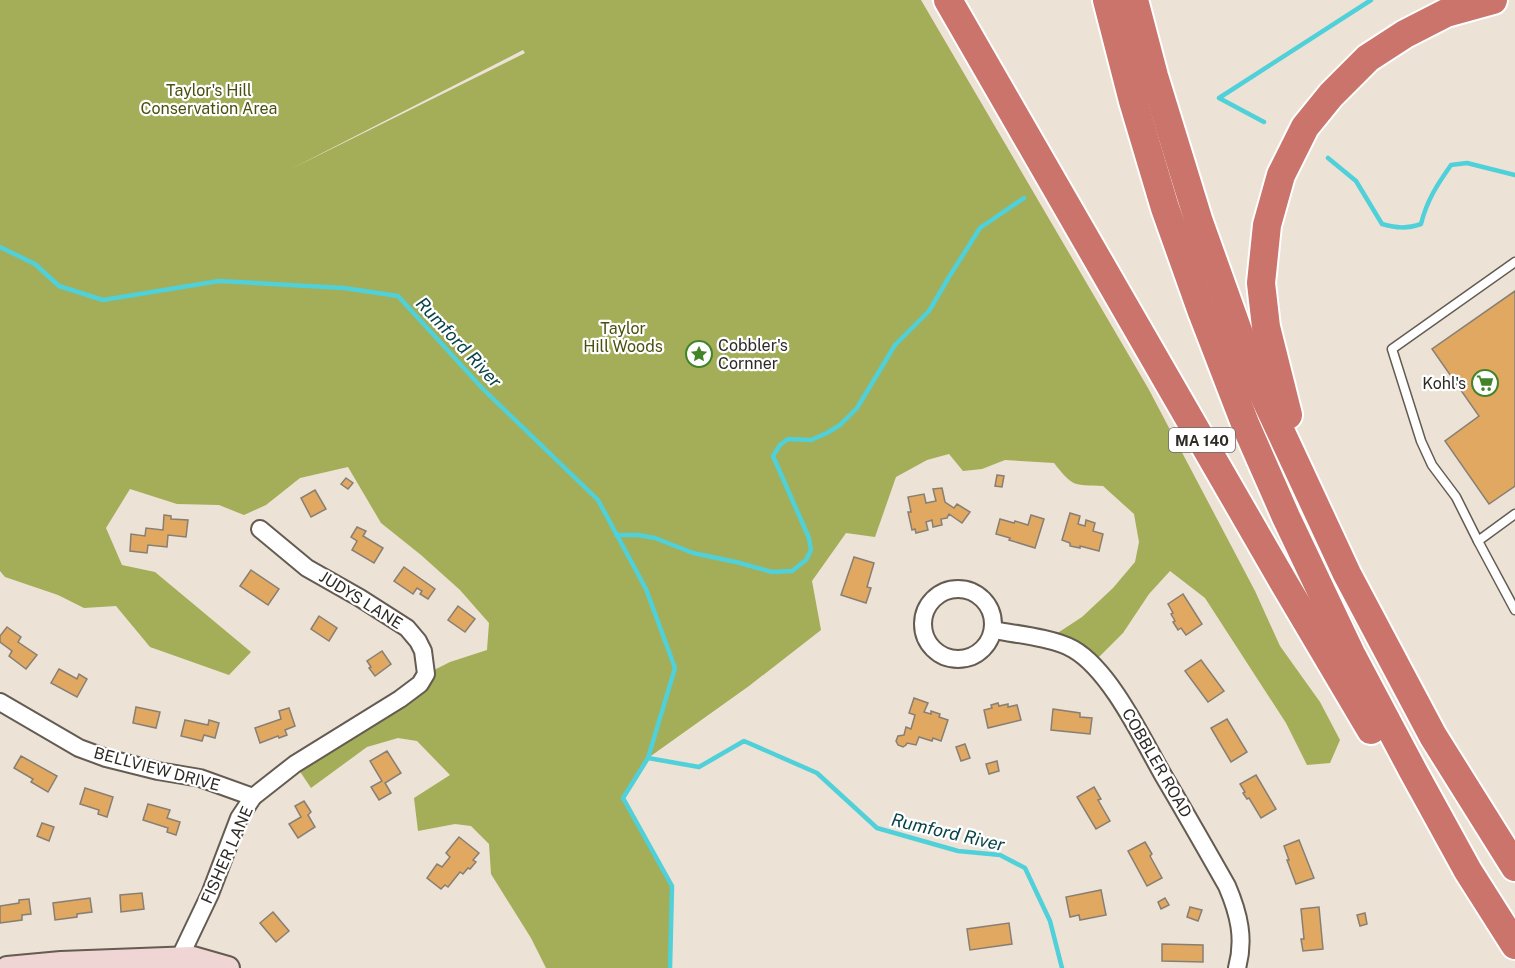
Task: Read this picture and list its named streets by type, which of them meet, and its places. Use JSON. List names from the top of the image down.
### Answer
{
  "streets": {
    "highway": ["MA 140"],
    "street": [
      "JUDYS LANE",
      "COBBLER ROAD",
      "BELLVIEW DRIVE",
      "FISHER LANE"
    ]
  },
  "crossings": [
    ["JUDYS LANE", "FISHER LANE"],
    ["BELLVIEW DRIVE", "FISHER LANE"]
  ],
  "water": ["Rumford River"],
  "parks": ["Taylor's Hill Conservation Area", "Taylor Hill Woods"],
  "places": {
    "place": ["Cobbler's Cornner"],
    "supermarket": ["Kohl's"]
  }
}
